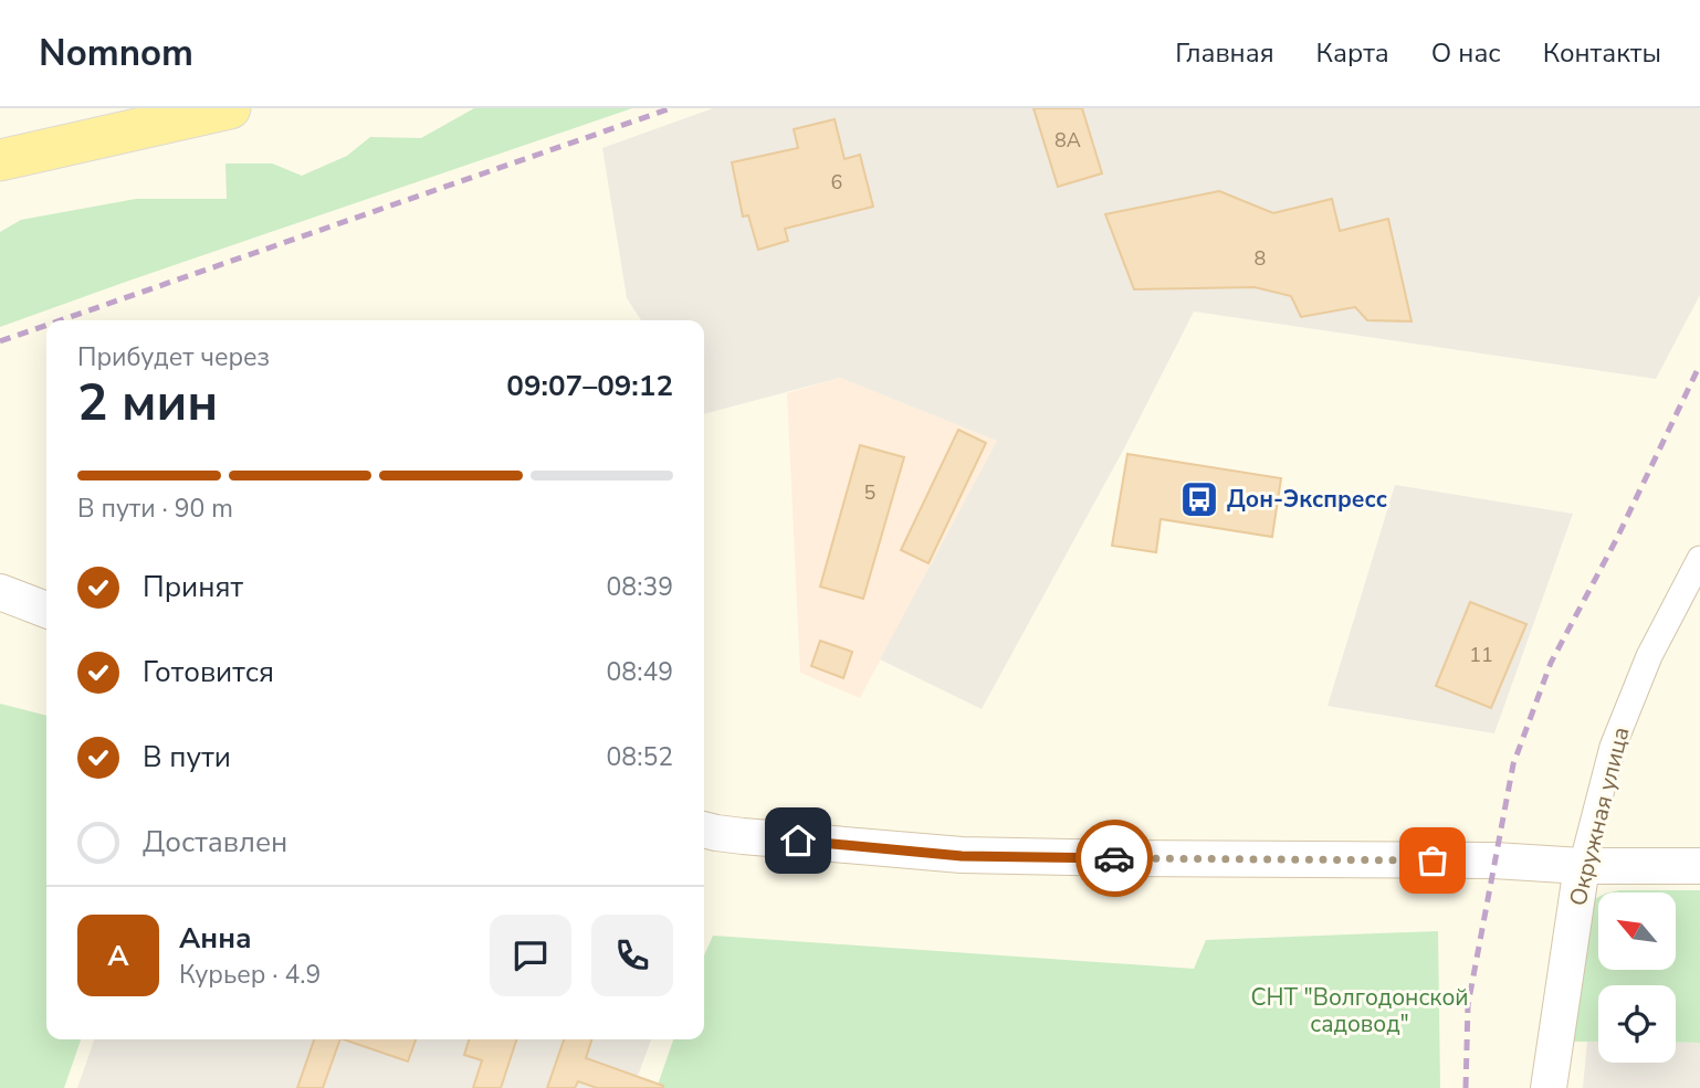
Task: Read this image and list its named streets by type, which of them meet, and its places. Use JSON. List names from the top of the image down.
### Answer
{
  "streets": {
    "main road": ["Окружная улица"]
  },
  "parks": ["СНТ \"Волгодонской садовод\""],
  "places": {
    "bus stop": ["Дон-Экспресс"]
  },
  "house_numbers": [
    "8А",
    "6",
    "8",
    "5",
    "11"
  ],
  "north": "top left",
  "page": {
    "header": "Nomnom",
    "nav": [
      "Главная",
      "Карта",
      "О нас",
      "Контакты"
    ],
    "heading": ["2 мин", "Прибудет через", "09:07–09:12"],
    "panel": ["Анна", "Курьер · 4.9"],
    "bar": "В пути · 90 m",
    "list": [
      ["Принят", "08:39"],
      ["Готовится", "08:49"],
      ["В пути", "08:52"],
      "Доставлен"
    ],
    "round": "А"
  }
}
